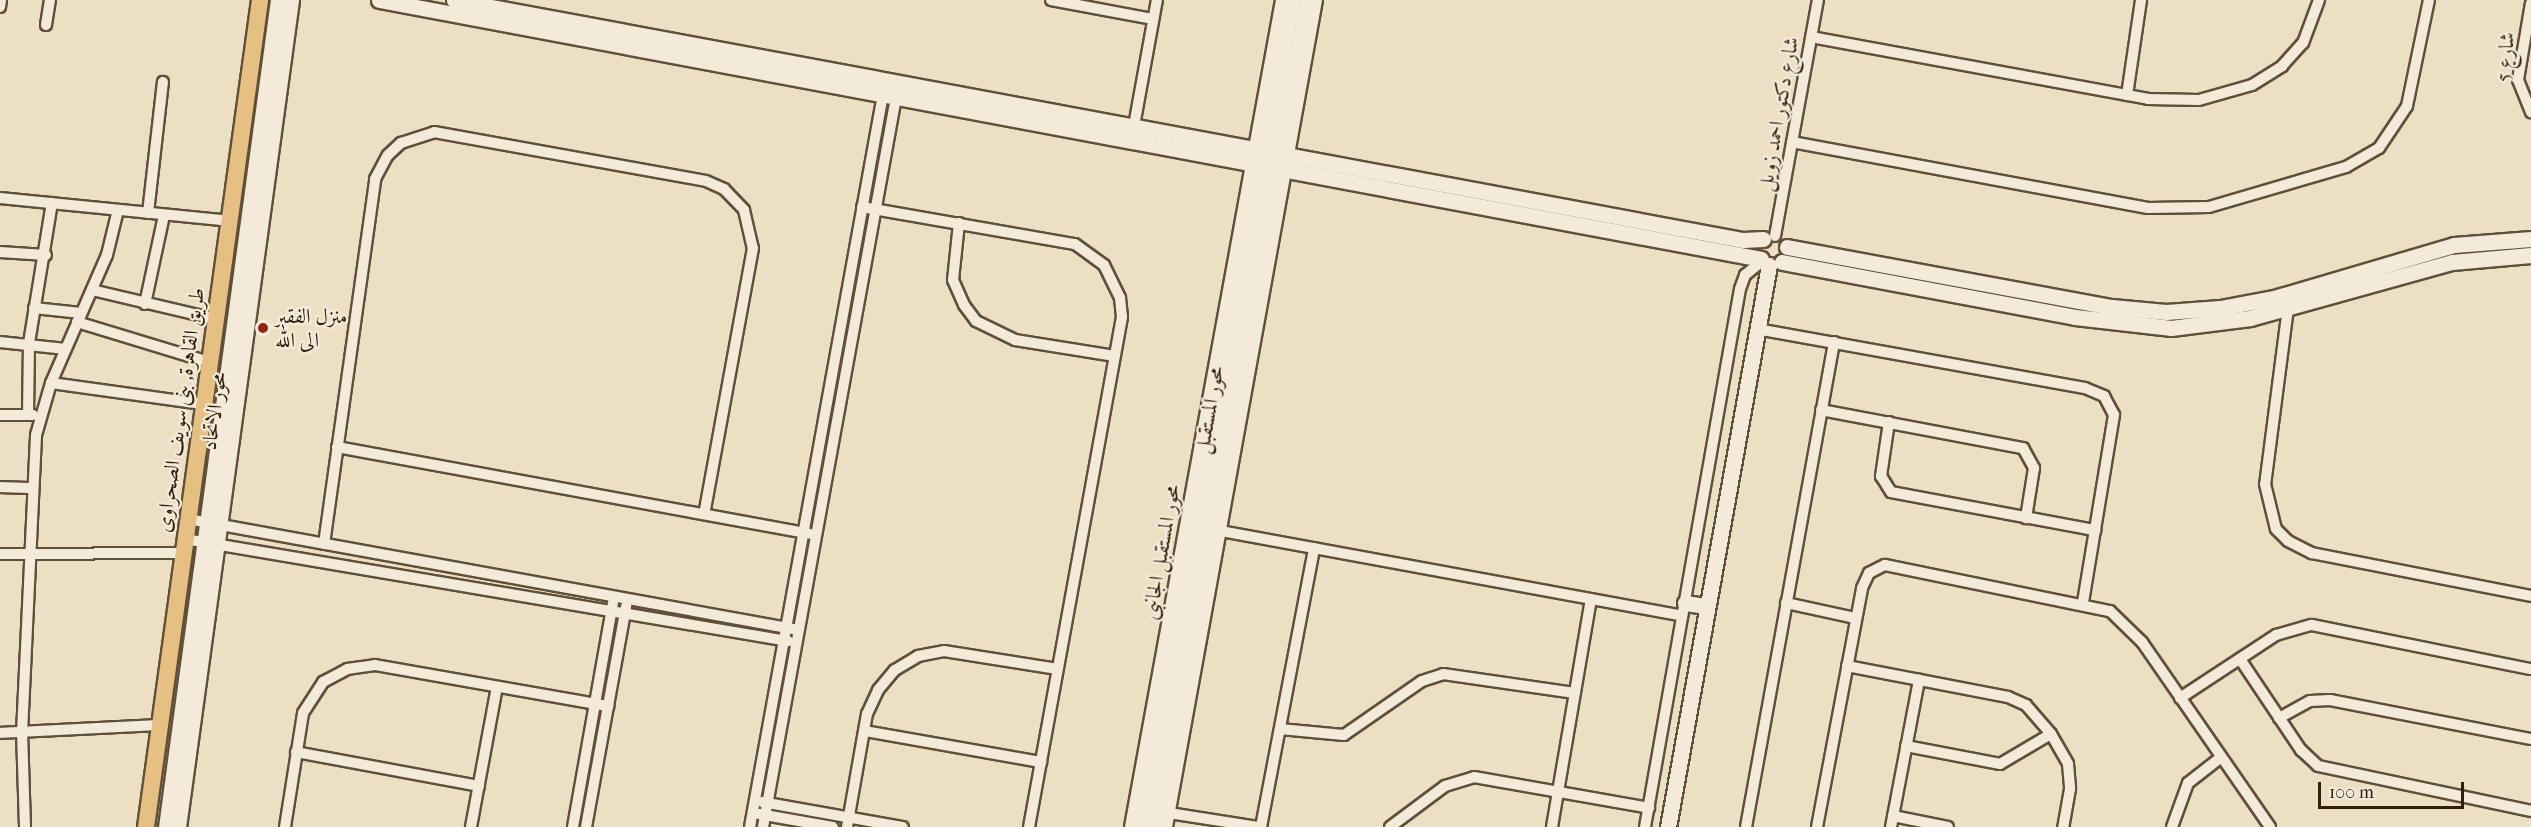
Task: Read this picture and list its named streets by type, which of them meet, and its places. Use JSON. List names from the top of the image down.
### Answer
{
  "streets": {
    "main road": ["طريق القاهرة, بنى سويف الصحراوى"],
    "street": [
      "شارع 5",
      "شارع دكتور احمد زويل",
      "محور المستقبل",
      "محور الاتحاد",
      "محور المستقبل الجانبى"
    ]
  },
  "crossings": [
    ["محور المستقبل", "محور المستقبل الجانبى"]
  ],
  "places": ["منزل الفقير الى الله"],
  "scale_bar": "100 m"
}
